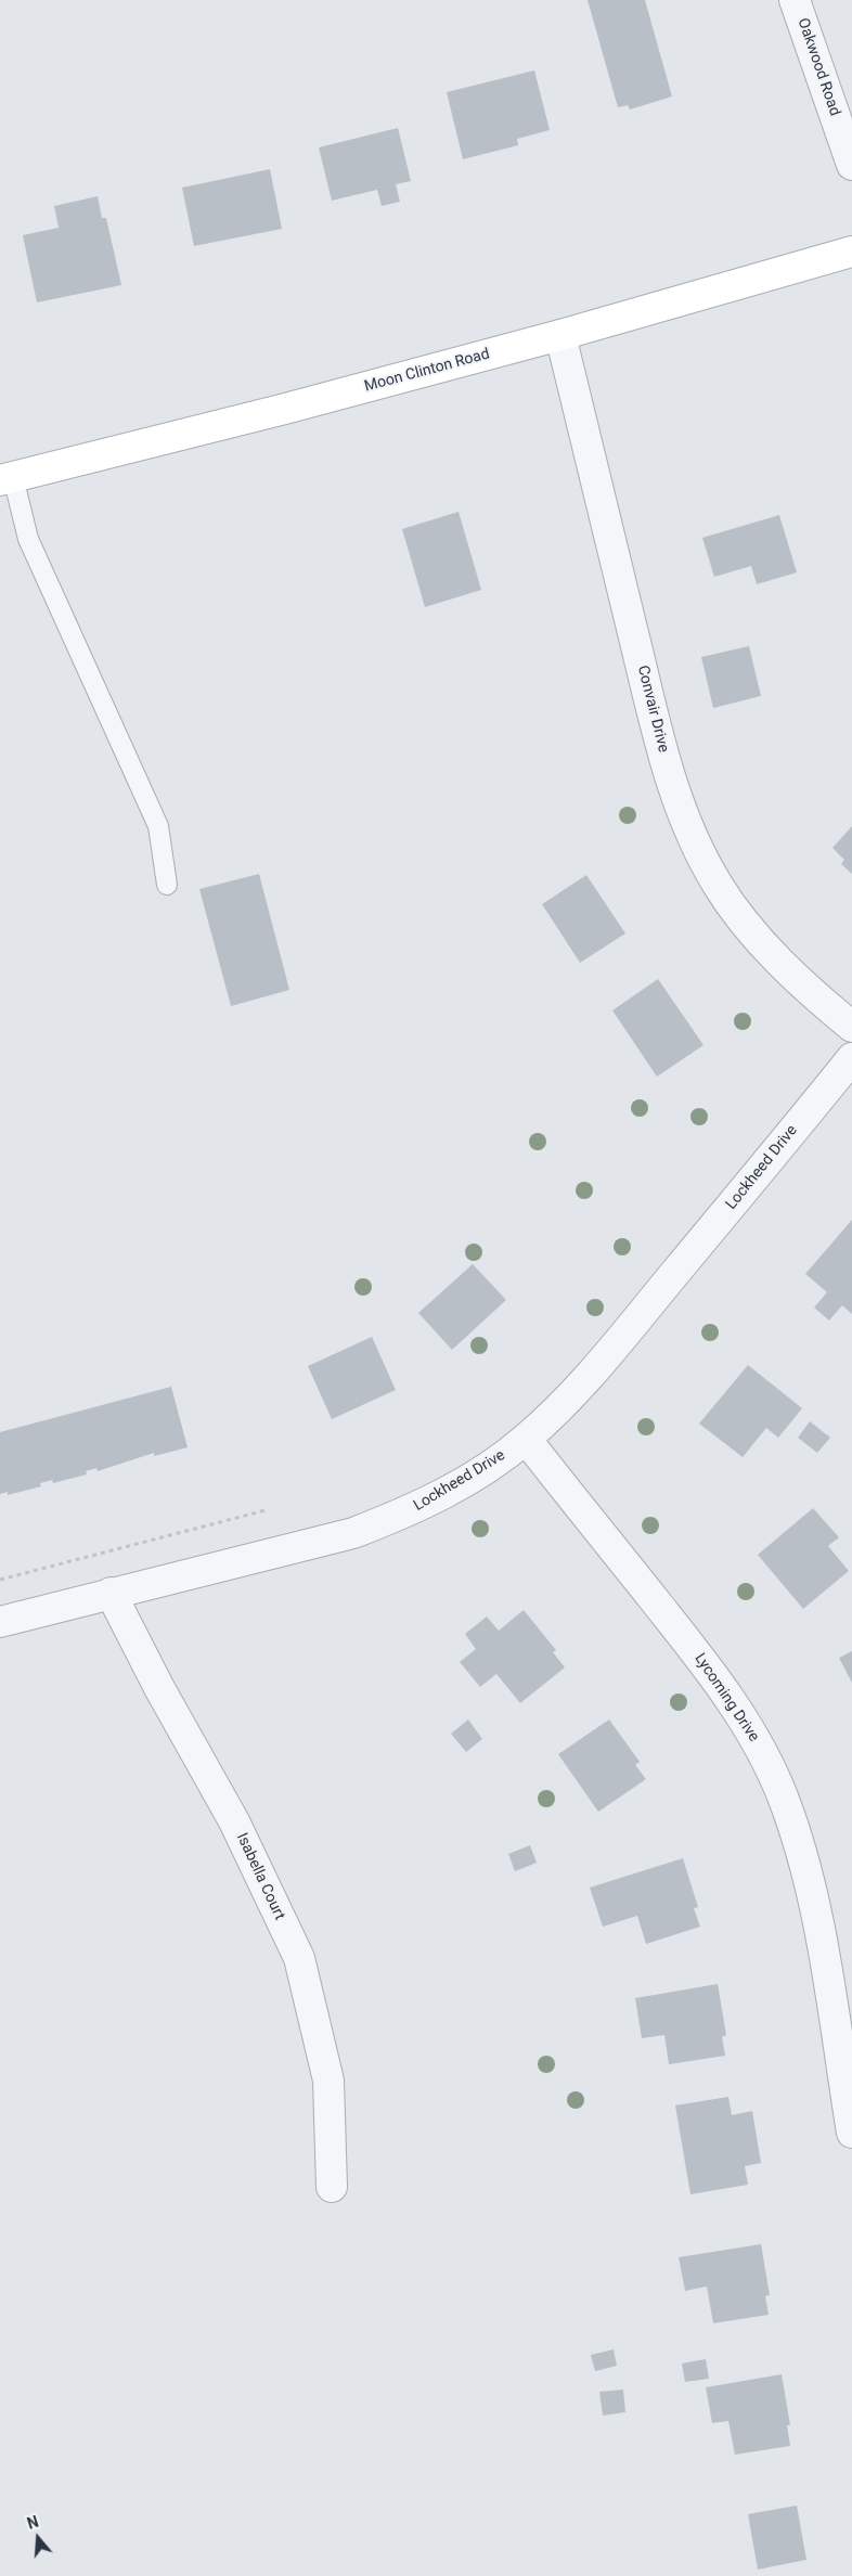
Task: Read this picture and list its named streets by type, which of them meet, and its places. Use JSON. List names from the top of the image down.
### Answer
{
  "streets": {
    "street": [
      "Oakwood Road",
      "Moon Clinton Road",
      "Convair Drive",
      "Lockheed Drive",
      "Lycoming Drive",
      "Isabella Court"
    ]
  },
  "crossings": [
    ["Moon Clinton Road", "Convair Drive"],
    ["Lockheed Drive", "Lycoming Drive"],
    ["Lockheed Drive", "Isabella Court"]
  ],
  "north": "top"
}
